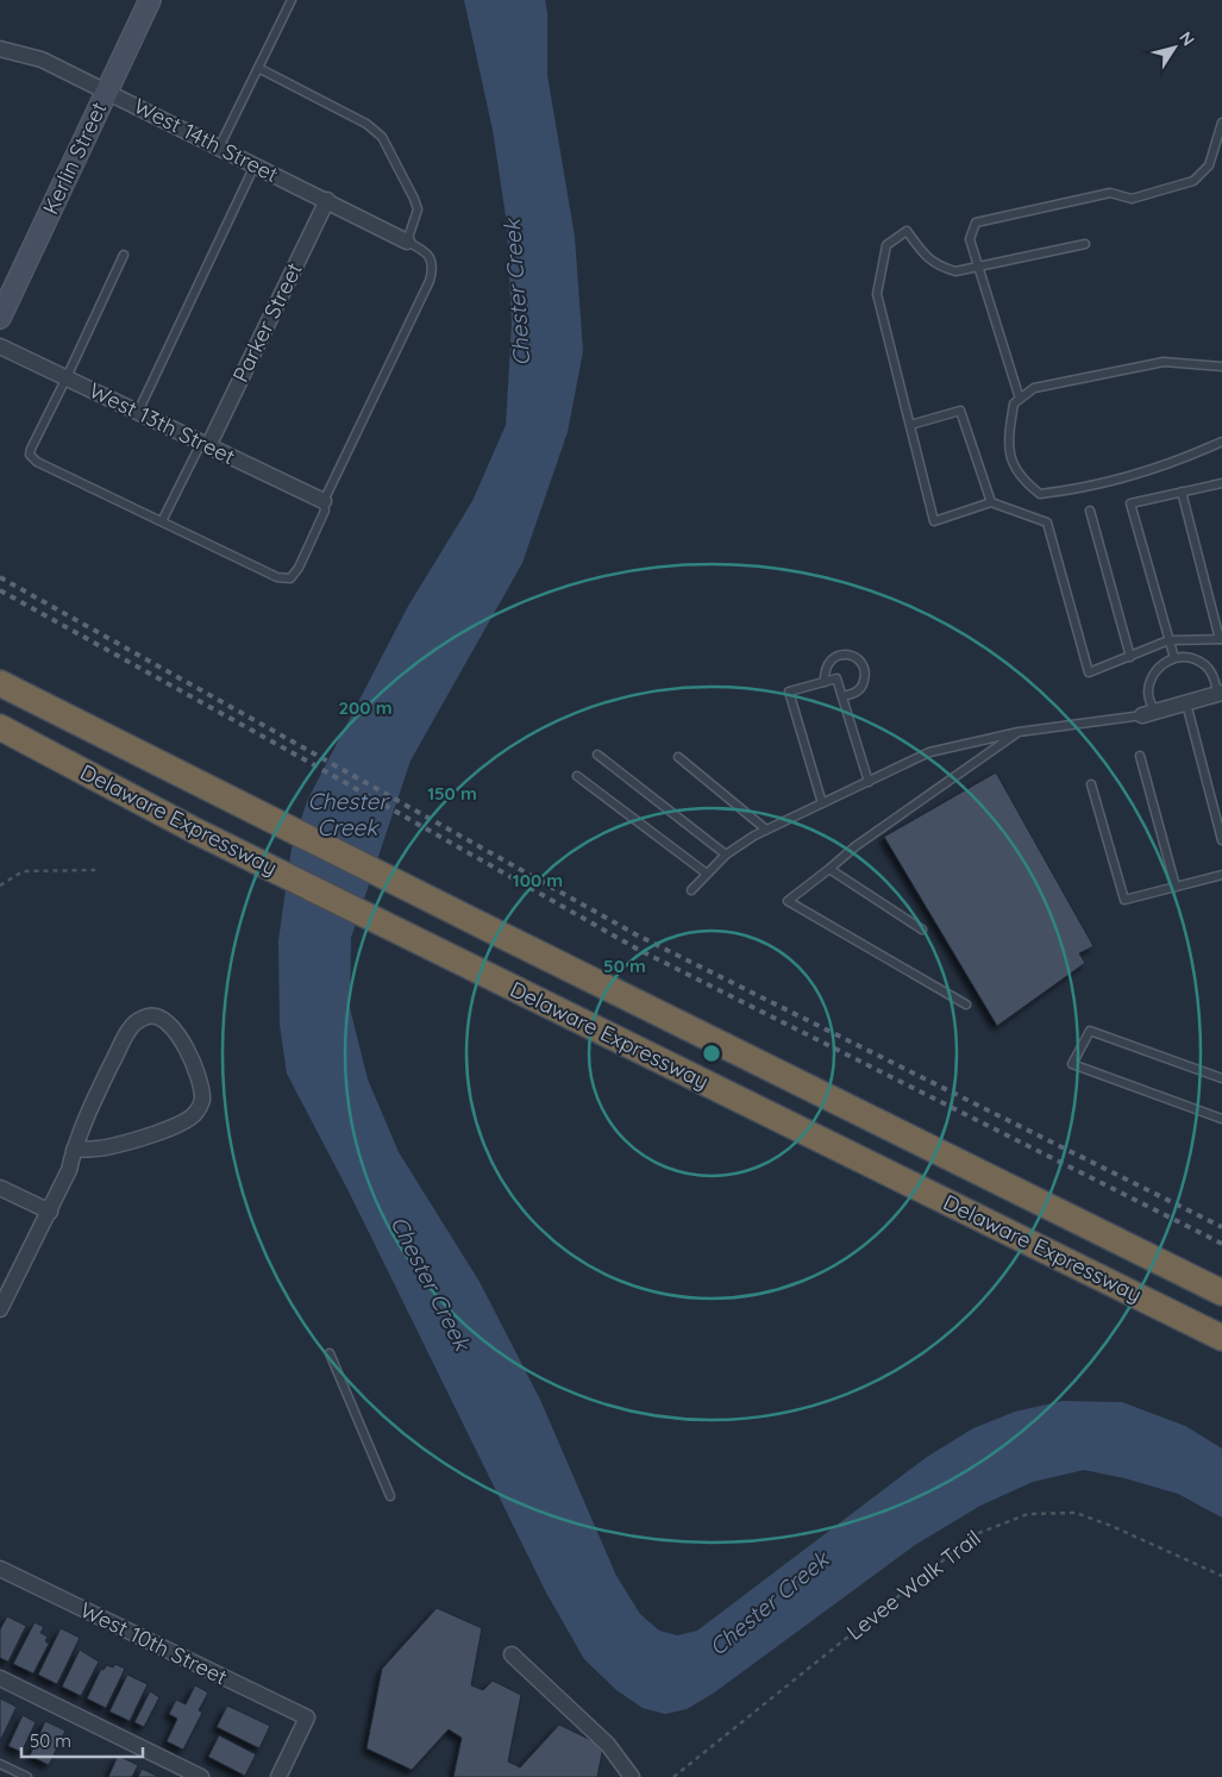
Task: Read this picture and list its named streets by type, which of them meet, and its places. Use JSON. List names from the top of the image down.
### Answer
{
  "streets": {
    "highway": ["Delaware Expressway"],
    "main road": ["Kerlin Street"],
    "street": [
      "West 14th Street",
      "Parker Street",
      "West 13th Street",
      "West 10th Street"
    ],
    "path": ["Levee Walk Trail"]
  },
  "crossings": [
    ["West 14th Street", "Kerlin Street"],
    ["West 14th Street", "Parker Street"],
    ["Parker Street", "West 13th Street"]
  ],
  "water": ["Chester Creek"],
  "scale_bar": "50 m",
  "north": "top right",
  "rings": [
    "200 m",
    "150 m",
    "100 m",
    "50 m"
  ]
}
